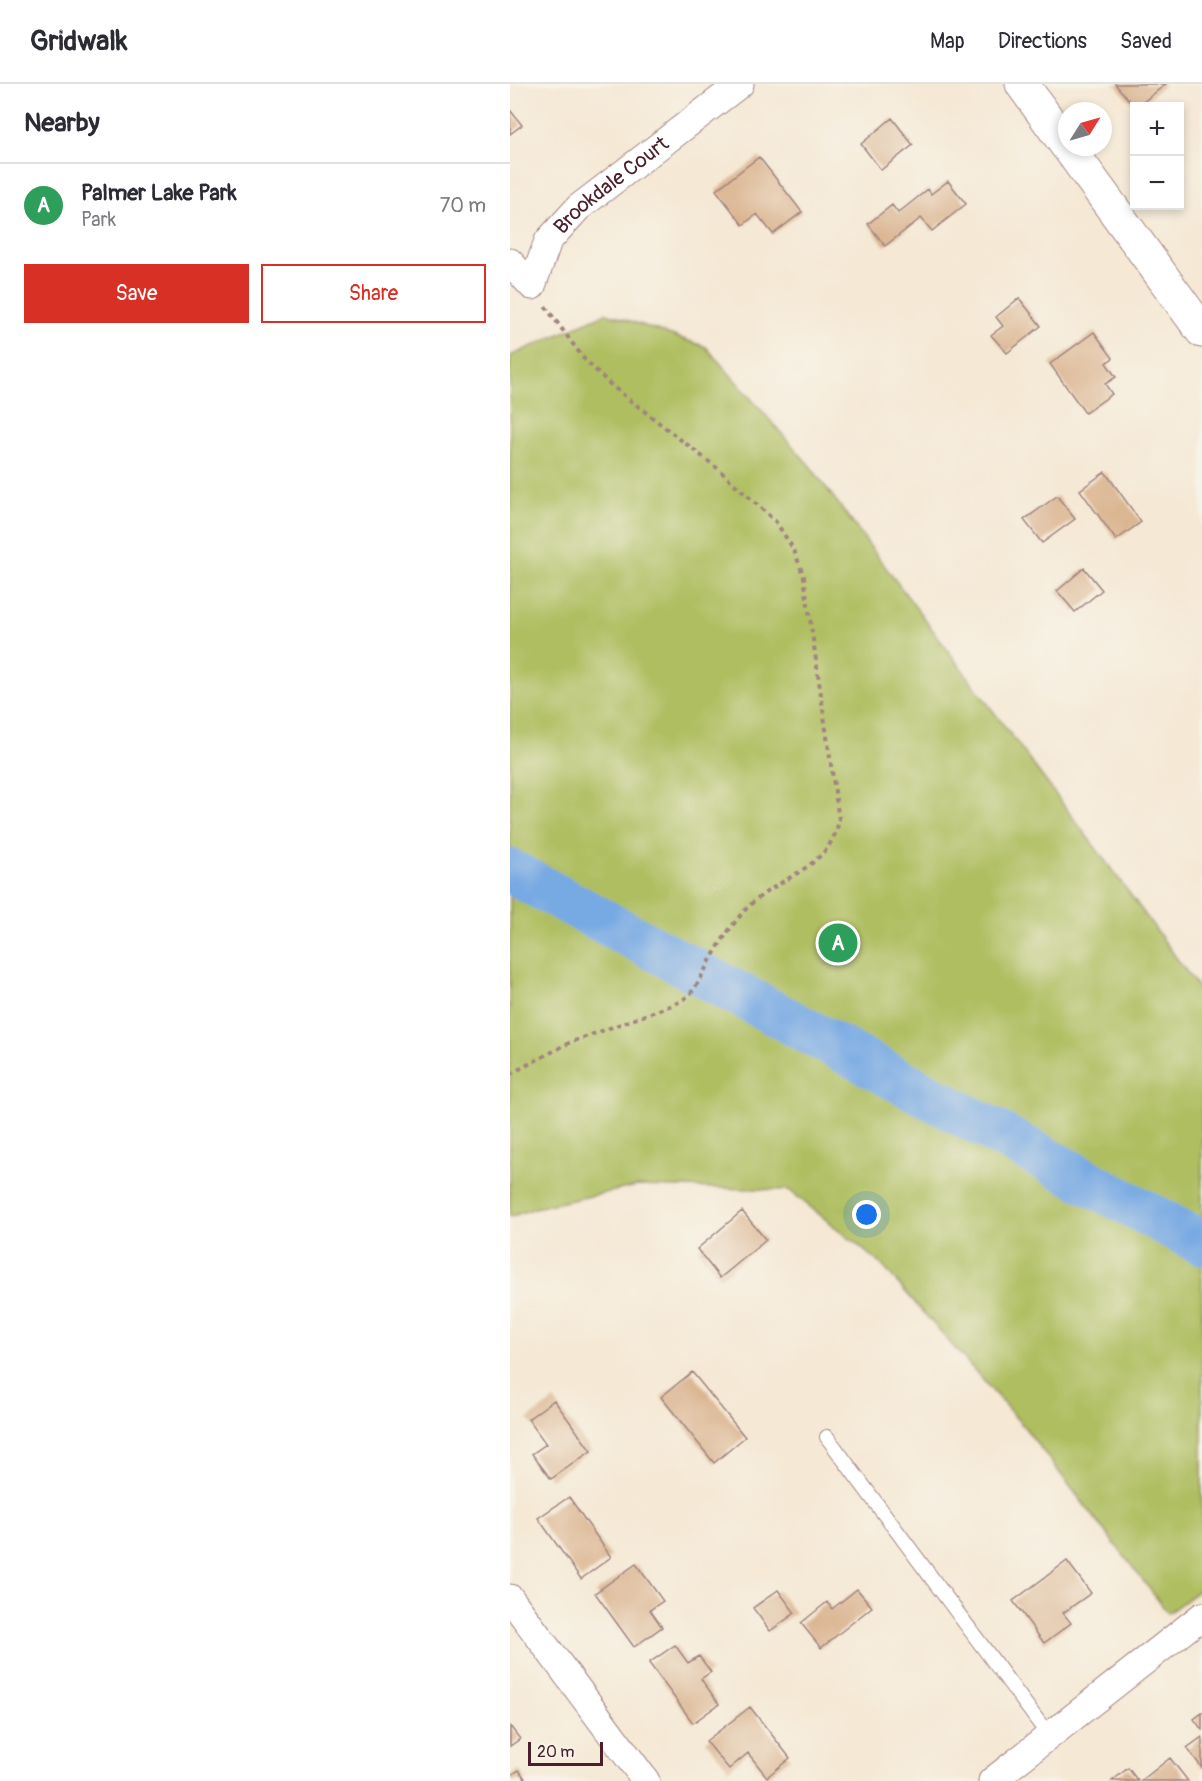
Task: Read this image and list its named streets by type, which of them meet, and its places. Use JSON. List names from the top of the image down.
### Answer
{
  "streets": {
    "street": ["Brookdale Court"]
  },
  "scale_bar": "20 m",
  "north": "top right",
  "page": {
    "header": "Gridwalk",
    "nav": ["Map", "Directions", "Saved"],
    "heading": "Nearby",
    "map_buttons": ["+", "−"],
    "list": [
      {
        "mark": "A",
        "name": "Palmer Lake Park",
        "note": "Park",
        "value": "70 m"
      }
    ],
    "buttons": ["Save", "Share"],
    "pins": "A",
    "scale": "20 m"
  }
}
